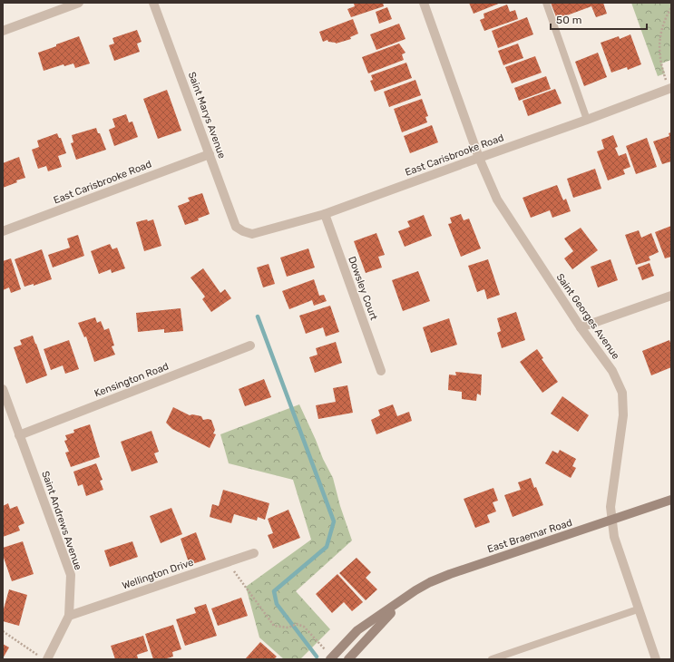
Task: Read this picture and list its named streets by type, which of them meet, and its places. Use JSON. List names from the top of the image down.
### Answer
{
  "streets": {
    "street": [
      "Saint Marys Avenue",
      "East Carisbrooke Road",
      "Dowsley Court",
      "Saint Georges Avenue",
      "Kensington Road",
      "Saint Andrews Avenue",
      "East Braemar Road",
      "Wellington Drive"
    ]
  },
  "crossings": [
    ["Saint Marys Avenue", "East Carisbrooke Road"],
    ["East Carisbrooke Road", "Dowsley Court"],
    ["East Carisbrooke Road", "Saint Georges Avenue"],
    ["Saint Georges Avenue", "East Braemar Road"],
    ["Kensington Road", "Saint Andrews Avenue"],
    ["Saint Andrews Avenue", "Wellington Drive"]
  ],
  "scale_bar": "50 m"
}
